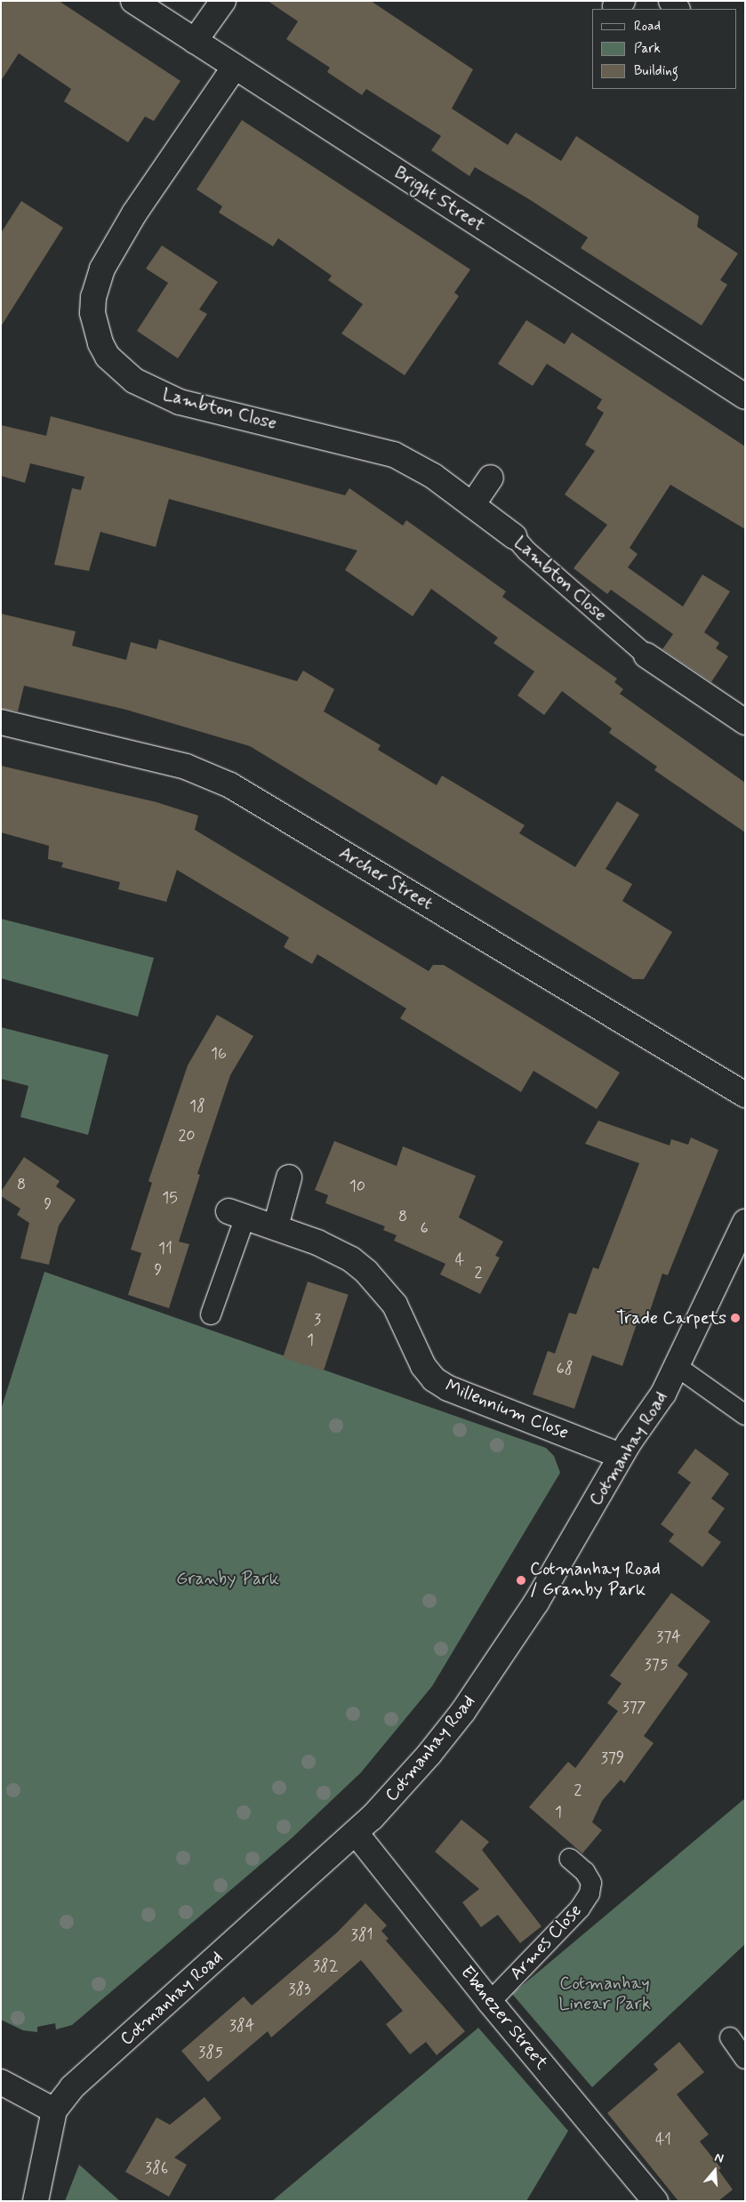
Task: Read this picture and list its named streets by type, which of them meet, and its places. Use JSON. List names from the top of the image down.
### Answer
{
  "streets": {
    "street": [
      "Bright Street",
      "Lambton Close",
      "Archer Street",
      "Millennium Close",
      "Cotmanhay Road",
      "Ebenezer Street"
    ],
    "lane": ["Armes Close"]
  },
  "crossings": [
    ["Bright Street", "Lambton Close"],
    ["Millennium Close", "Cotmanhay Road"],
    ["Cotmanhay Road", "Ebenezer Street"],
    ["Armes Close", "Ebenezer Street"]
  ],
  "parks": ["Granby Park", "Cotmanhay Linear Park"],
  "places": ["Trade Carpets", "Cotmanhay Road / Granby Park"],
  "house_numbers": [
    "16",
    "18",
    "20",
    "8",
    "10",
    "15",
    "9",
    "8",
    "6",
    "11",
    "4",
    "9",
    "2",
    "3",
    "1",
    "68",
    "374",
    "375",
    "377",
    "379",
    "2",
    "1",
    "381",
    "382",
    "383",
    "384",
    "385",
    "41",
    "386"
  ],
  "legend": ["Road", "Park", "Building"],
  "north": "top"
}
